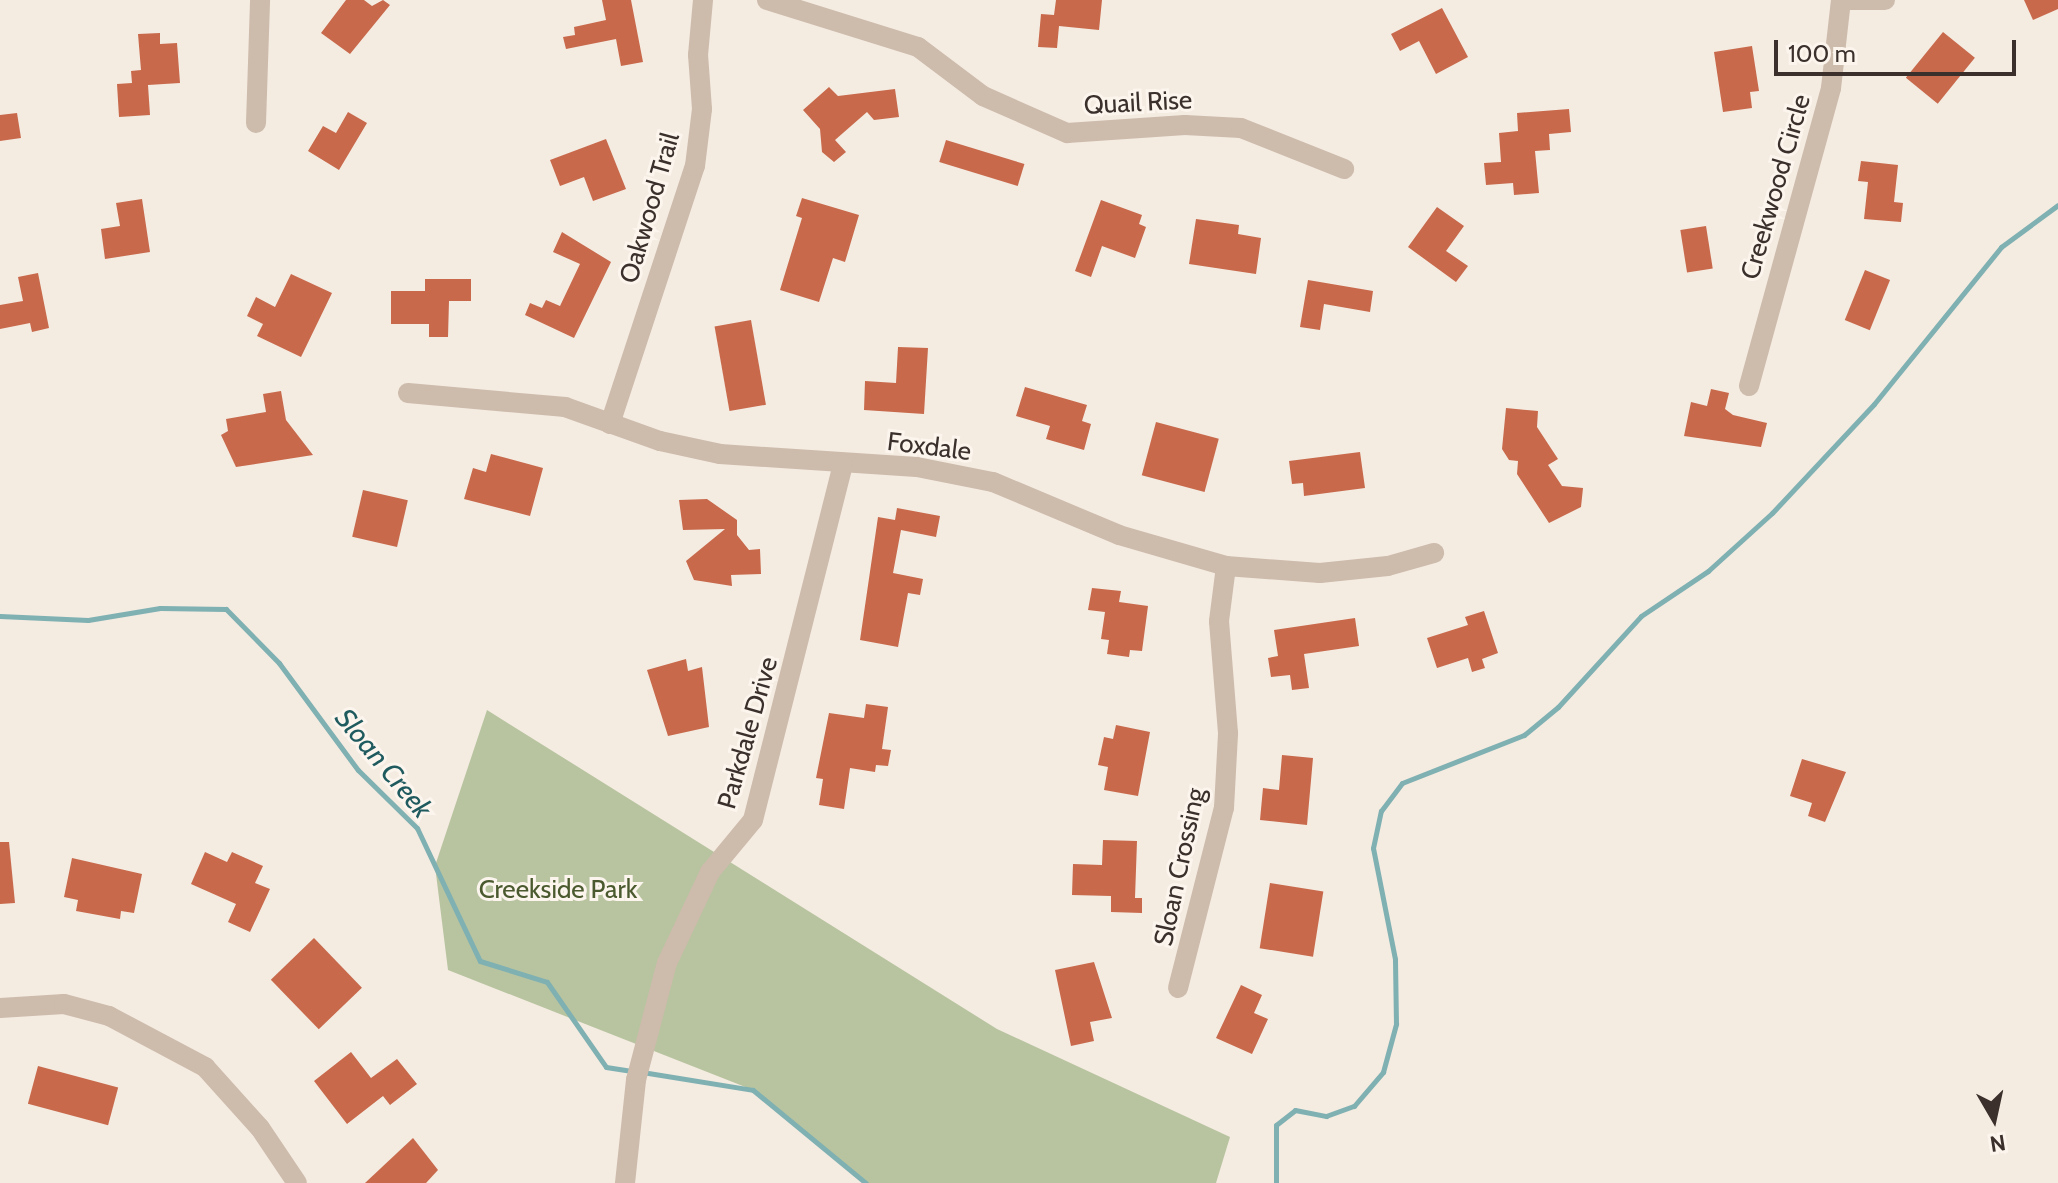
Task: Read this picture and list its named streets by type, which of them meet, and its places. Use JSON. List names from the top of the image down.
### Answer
{
  "streets": {
    "street": [
      "Quail Rise",
      "Creekwood Circle",
      "Oakwood Trail",
      "Foxdale",
      "Parkdale Drive",
      "Sloan Crossing"
    ]
  },
  "crossings": [
    ["Oakwood Trail", "Foxdale"],
    ["Foxdale", "Parkdale Drive"],
    ["Foxdale", "Sloan Crossing"]
  ],
  "water": ["Sloan Creek"],
  "parks": ["Creekside Park"],
  "scale_bar": "100 m",
  "north": "bottom"
}
